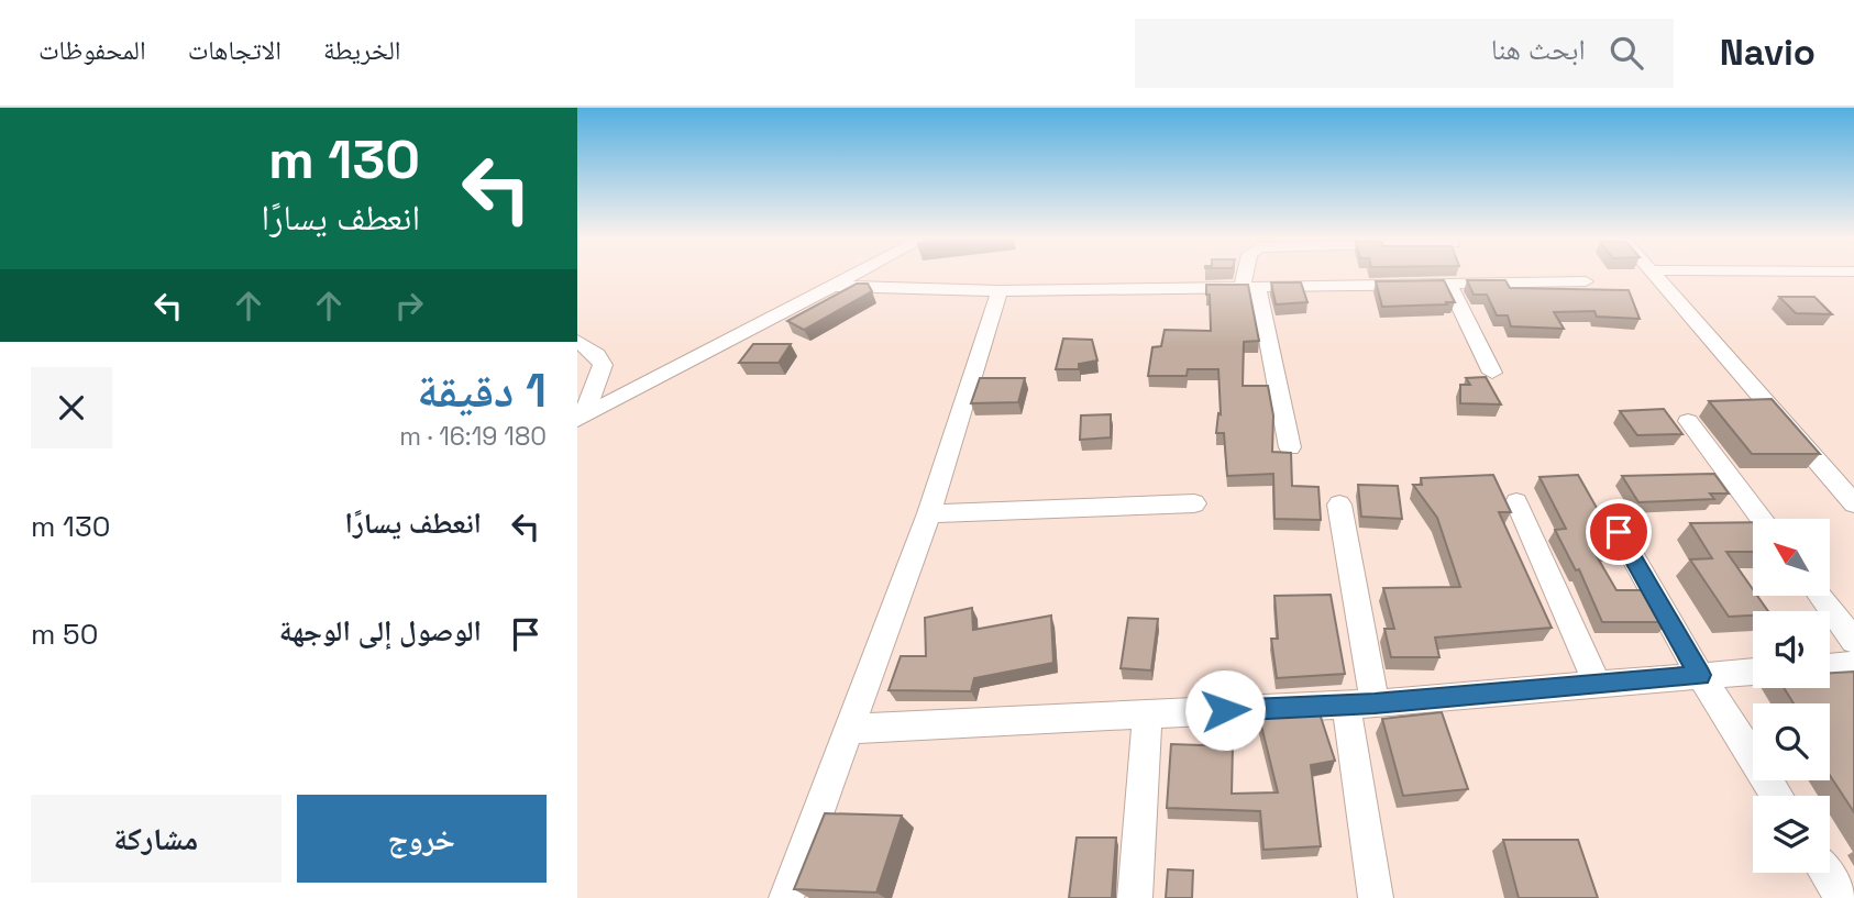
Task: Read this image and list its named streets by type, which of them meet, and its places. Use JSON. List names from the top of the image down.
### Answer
{
  "north": "top left",
  "page": {
    "header": "Navio",
    "search": "ابحث هنا",
    "nav": ["الخريطة", "الاتجاهات", "المحفوظات"],
    "turn": ["130 m", "انعطف يسارًا"],
    "heading": ["1 دقيقة", "180 m · 16:19"],
    "list": [
      {
        "name": "انعطف يسارًا",
        "value": "130 m"
      },
      {
        "name": "الوصول إلى الوجهة",
        "value": "50 m"
      }
    ],
    "buttons": ["خروج", "مشاركة"]
  }
}
